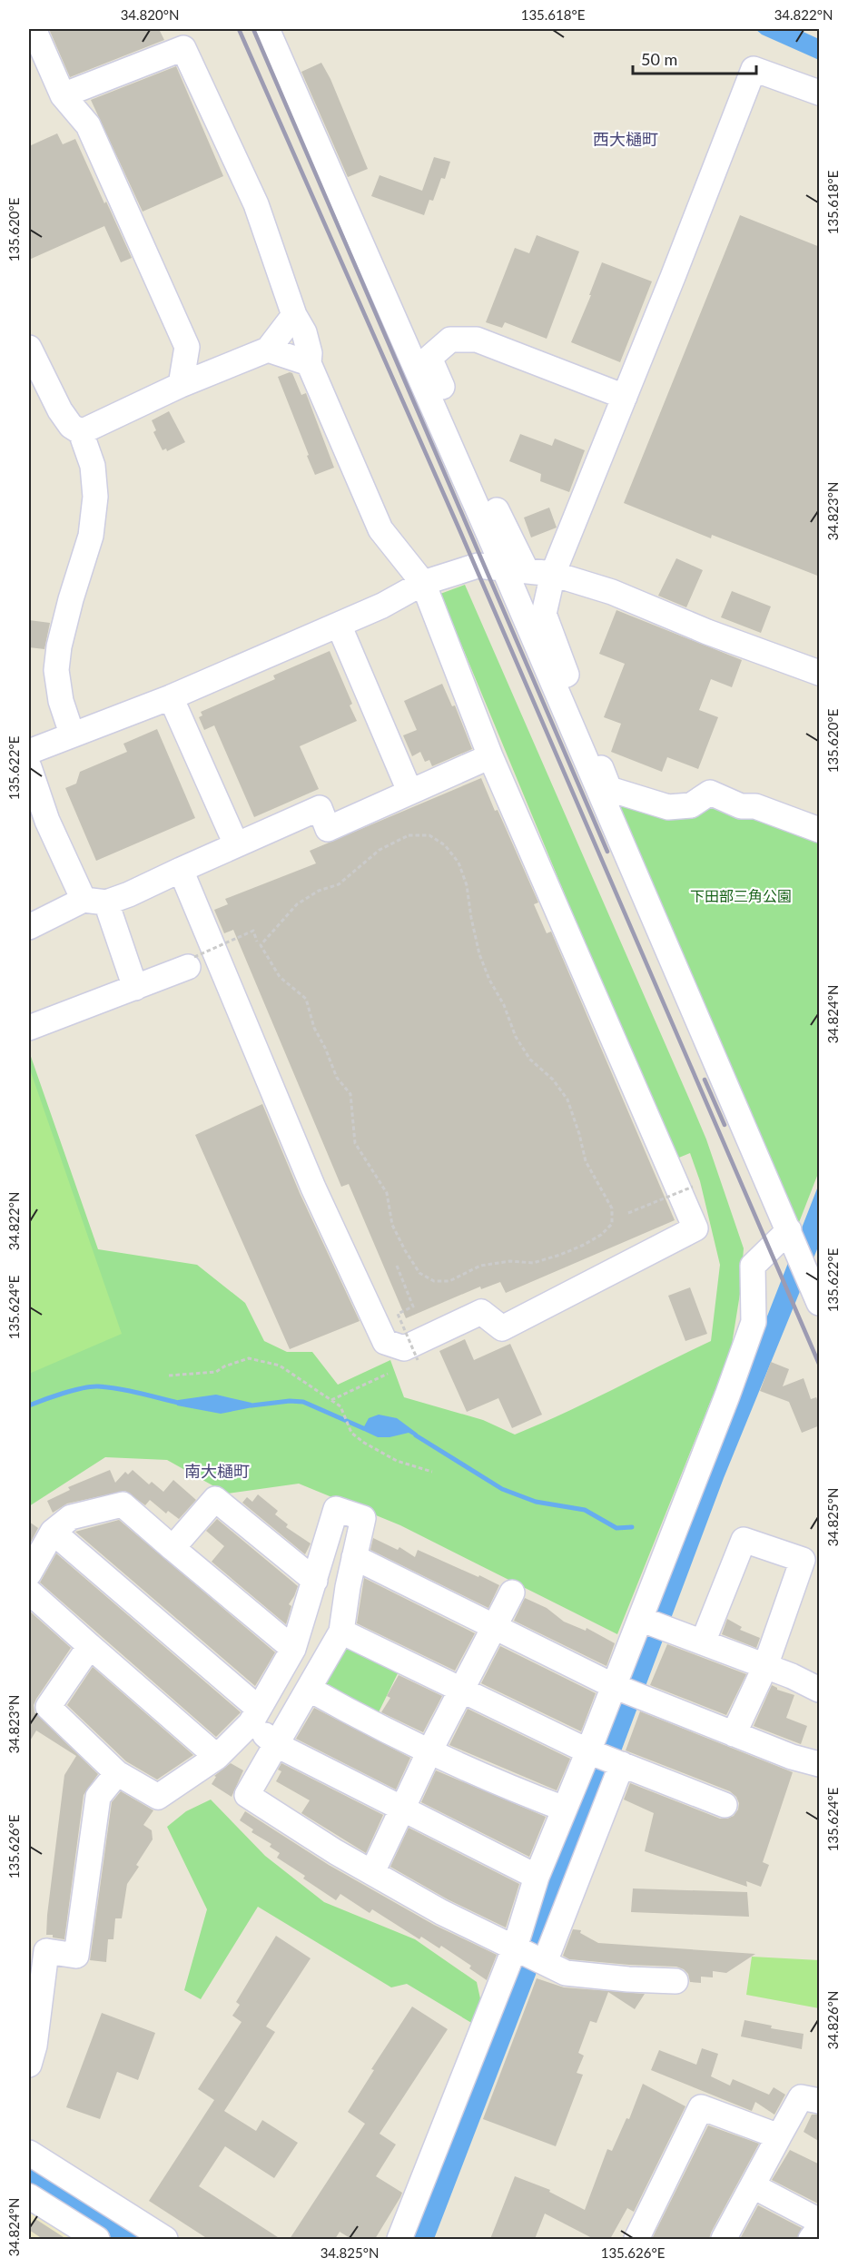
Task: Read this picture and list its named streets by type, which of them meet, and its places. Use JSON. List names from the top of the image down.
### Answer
{
  "districts": ["西大樋町", "南大樋町"],
  "parks": ["下田部三角公園"],
  "scale_bar": "50 m",
  "coordinates": [
    "34.820°N",
    "135.618°E",
    "34.822°N",
    "135.620°E",
    "34.823°N",
    "135.622°E",
    "34.824°N",
    "135.624°E",
    "34.825°N",
    "135.626°E",
    "34.826°N"
  ]
}
